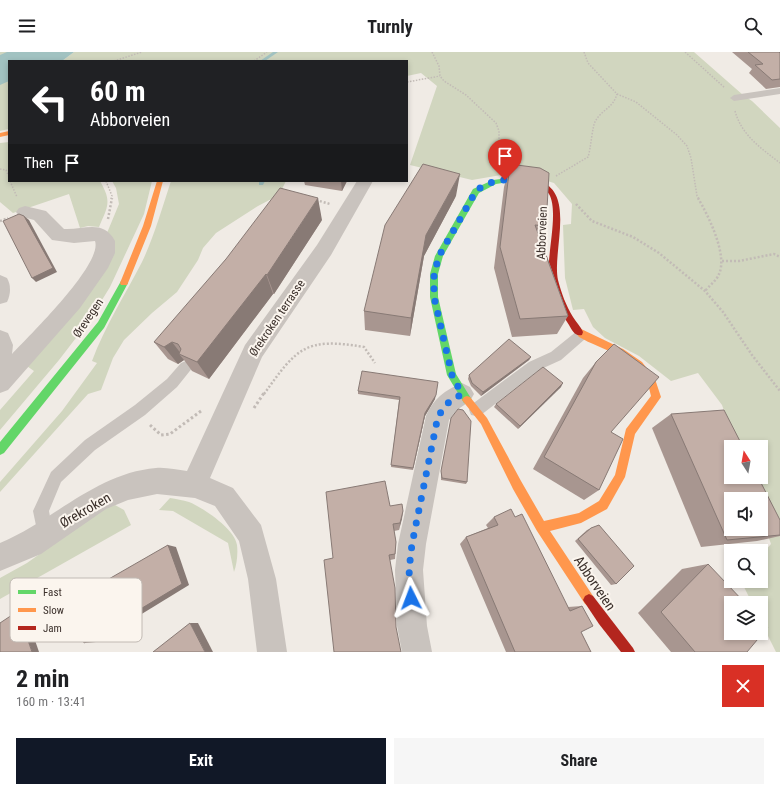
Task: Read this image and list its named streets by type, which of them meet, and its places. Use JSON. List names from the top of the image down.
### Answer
{
  "streets": {
    "street": [
      "Abborveien",
      "Ørevegen",
      "Ørekroken terrasse",
      "Ørekroken"
    ]
  },
  "crossings": [
    ["Ørekroken terrasse", "Ørekroken"]
  ],
  "legend": ["Fast", "Slow", "Jam"],
  "north": "top",
  "page": {
    "header": "Turnly",
    "turn": ["60 m", "Abborveien"],
    "then": "Then",
    "heading": ["2 min", "160 m · 13:41"],
    "buttons": ["Exit", "Share"]
  }
}
